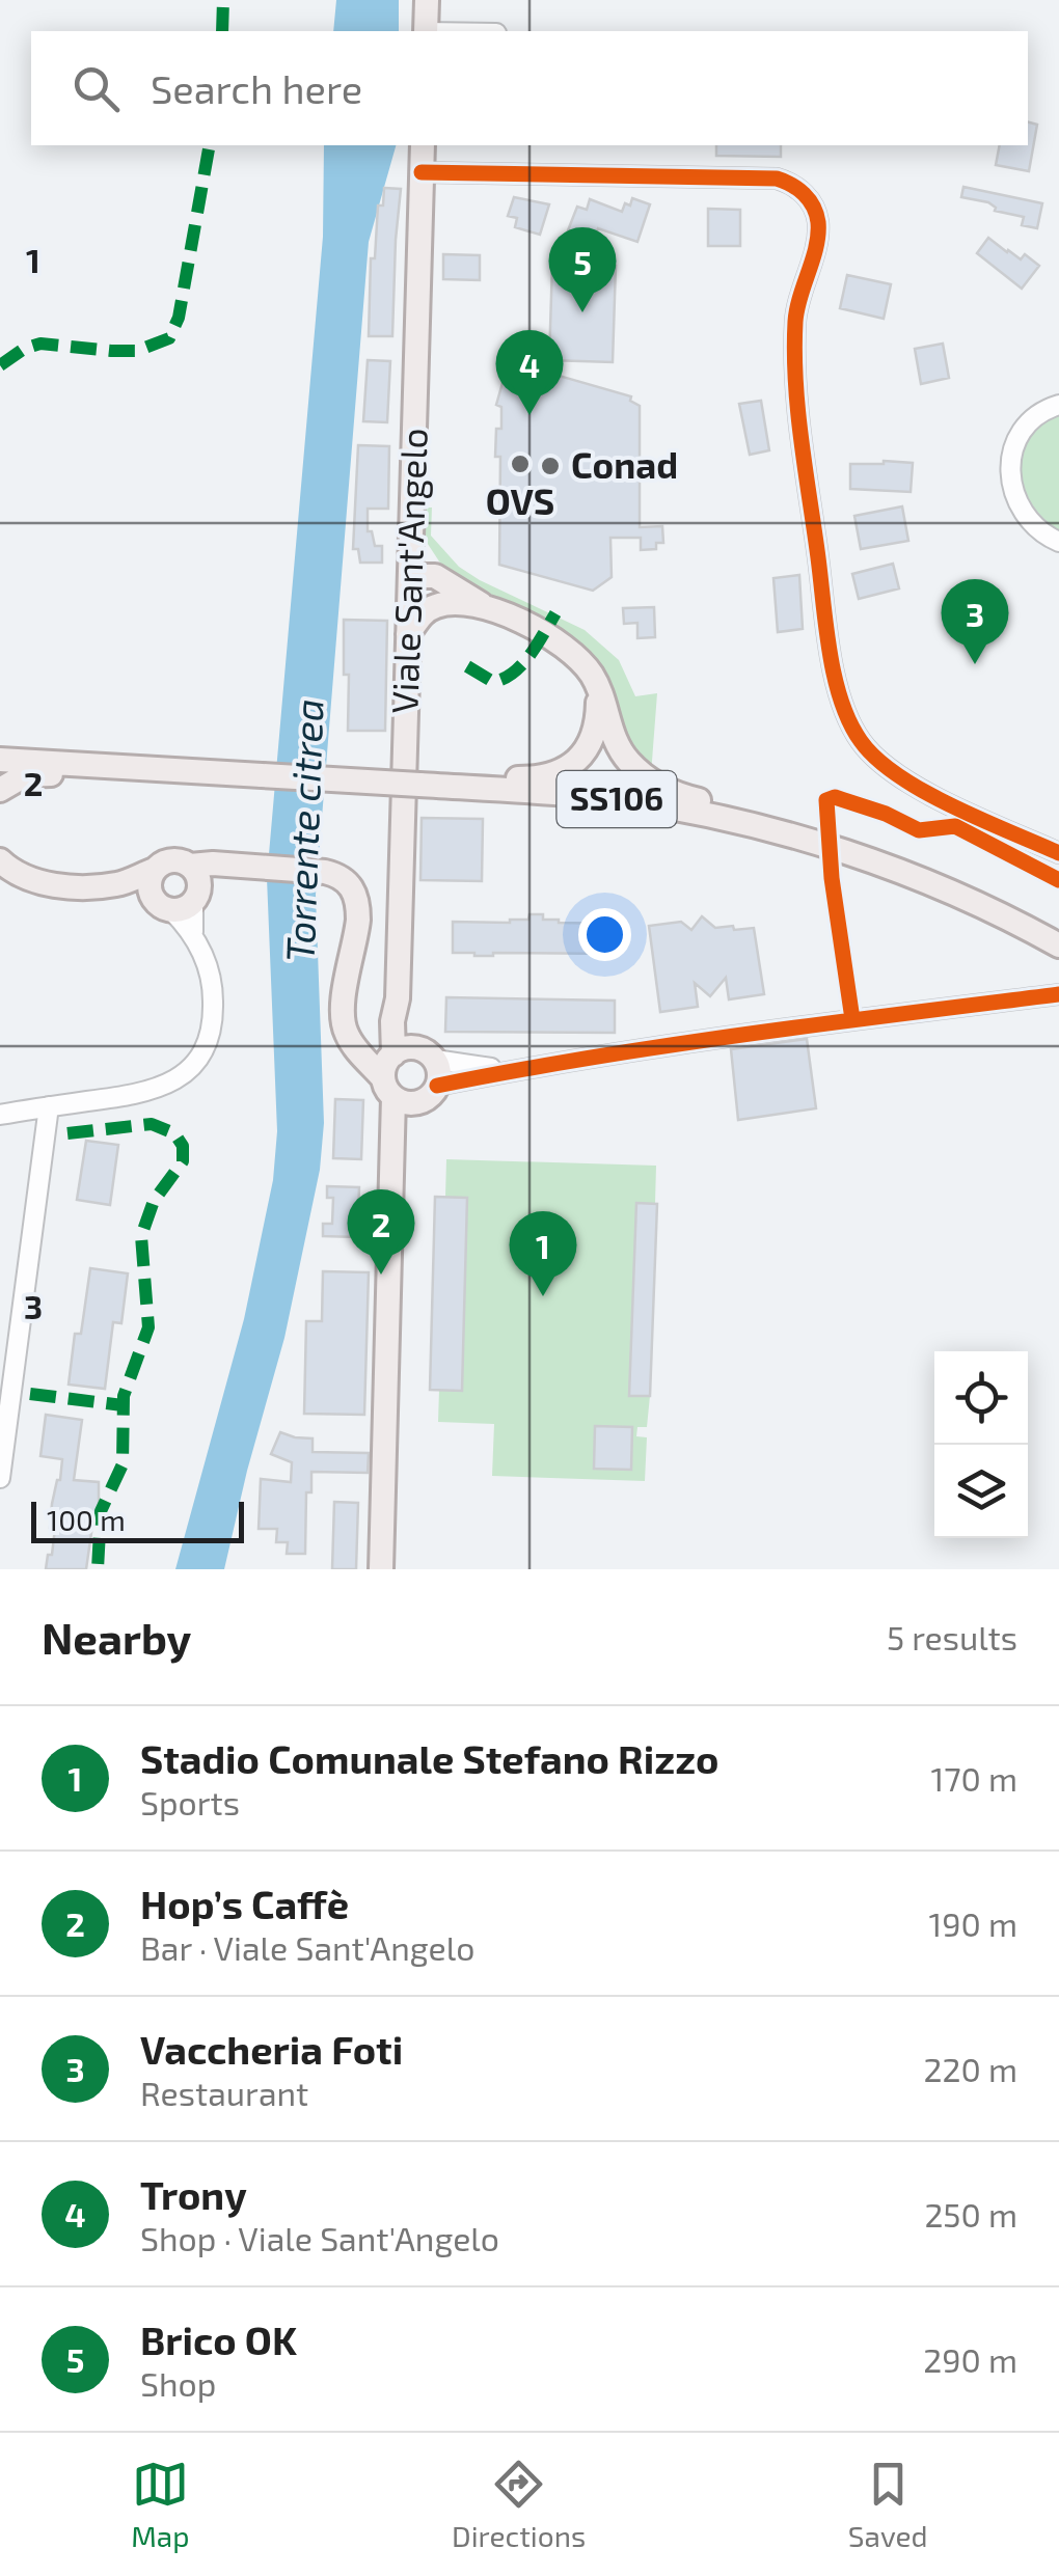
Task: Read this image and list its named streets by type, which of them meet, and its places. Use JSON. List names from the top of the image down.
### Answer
{
  "streets": {
    "main road": ["Viale Sant'Angelo", "SS106"]
  },
  "water": ["Torrente citrea"],
  "places": ["OVS", "Conad"],
  "scale_bar": "100 m",
  "page": {
    "search": "Search here",
    "pins": [
      "5",
      "4",
      "3",
      "2",
      "1"
    ],
    "scale": "100 m",
    "heading": ["Nearby", "5 results"],
    "list": [
      {
        "mark": "1",
        "name": "Stadio Comunale Stefano Rizzo",
        "note": "Sports",
        "value": "170 m"
      },
      {
        "mark": "2",
        "name": "Hop’s Caffè",
        "note": "Bar · Viale Sant'Angelo",
        "value": "190 m"
      },
      {
        "mark": "3",
        "name": "Vaccheria Foti",
        "note": "Restaurant",
        "value": "220 m"
      },
      {
        "mark": "4",
        "name": "Trony",
        "note": "Shop · Viale Sant'Angelo",
        "value": "250 m"
      },
      {
        "mark": "5",
        "name": "Brico OK",
        "note": "Shop",
        "value": "290 m"
      }
    ],
    "nav": ["Map", "Directions", "Saved"]
  },
  "grid": {
    "rows": ["1", "2", "3"]
  }
}
